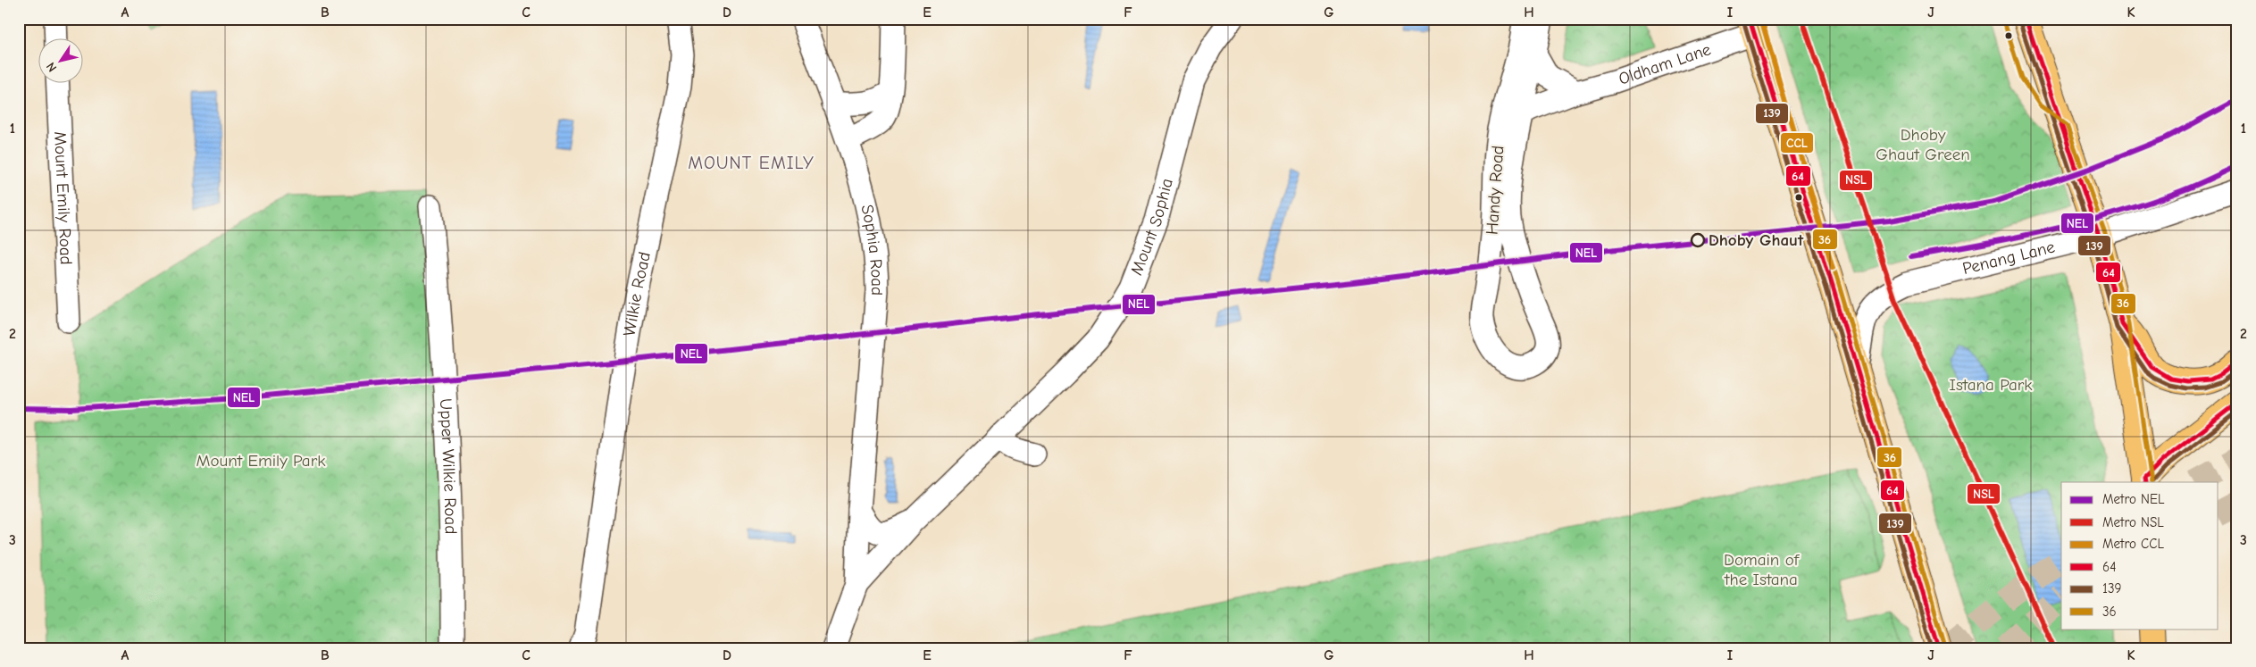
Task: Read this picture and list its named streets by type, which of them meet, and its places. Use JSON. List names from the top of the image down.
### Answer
{
  "streets": {
    "street": [
      "Oldham Lane",
      "Handy Road",
      "Mount Emily Road",
      "Mount Sophia",
      "Sophia Road",
      "Penang Lane",
      "Wilkie Road",
      "Upper Wilkie Road"
    ]
  },
  "crossings": [
    ["Oldham Lane", "Handy Road"],
    ["Mount Sophia", "Sophia Road"]
  ],
  "districts": ["MOUNT EMILY"],
  "parks": [
    "Dhoby Ghaut Green",
    "Istana Park",
    "Mount Emily Park",
    "Domain of the Istana"
  ],
  "places": ["Dhoby Ghaut"],
  "lines": [
    "metro line NSL",
    "metro line CCL",
    "transit line 64",
    "transit line 36",
    "transit line 139",
    "metro line NEL"
  ],
  "legend": [
    "Metro NEL",
    "Metro NSL",
    "Metro CCL",
    "64",
    "139",
    "36"
  ],
  "north": "bottom left",
  "grid": {
    "columns": [
      "A",
      "B",
      "C",
      "D",
      "E",
      "F",
      "G",
      "H",
      "I",
      "J",
      "K"
    ],
    "rows": ["1", "2", "3"]
  }
}
